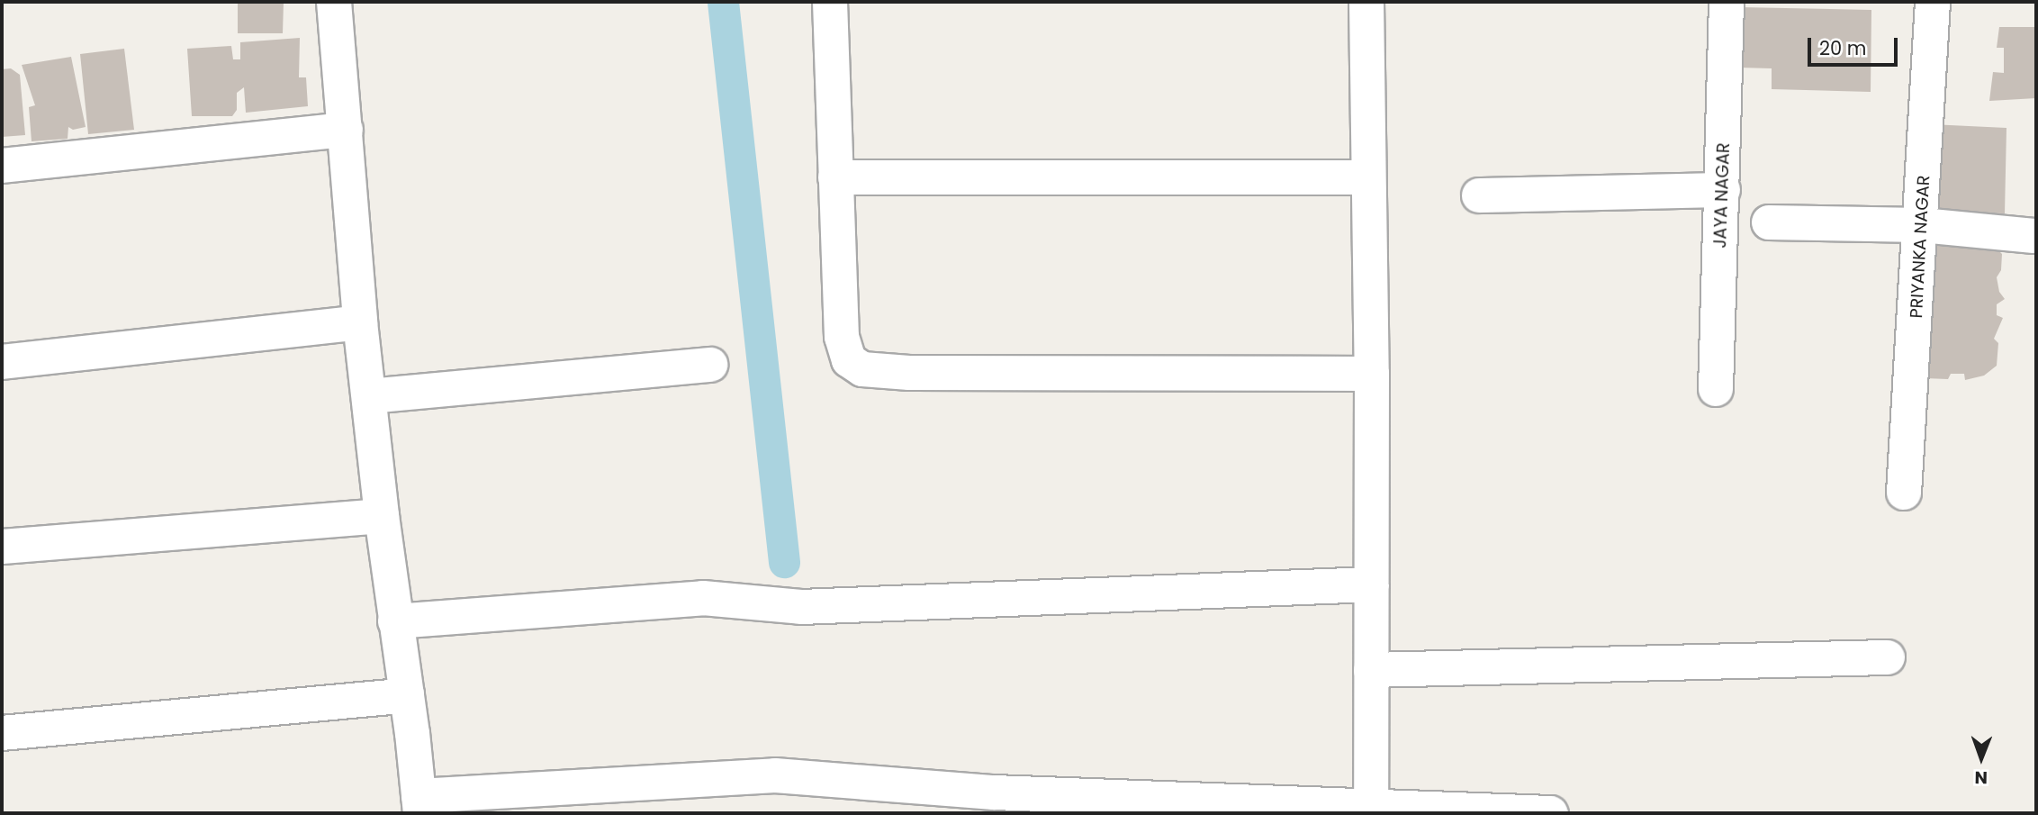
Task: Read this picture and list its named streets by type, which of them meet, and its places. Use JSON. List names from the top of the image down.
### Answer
{
  "streets": {
    "street": ["JAYA NAGAR", "PRIYANKA NAGAR"]
  },
  "scale_bar": "20 m",
  "north": "bottom"
}
